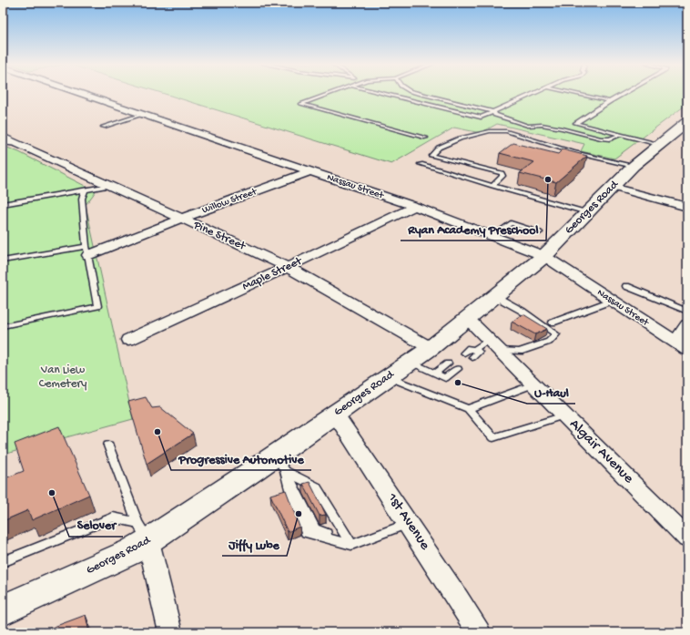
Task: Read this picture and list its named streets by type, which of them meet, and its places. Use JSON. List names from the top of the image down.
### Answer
{
  "streets": {
    "street": [
      "Nassau Street",
      "Willow Street",
      "Georges Road",
      "Pine Street",
      "Maple Street",
      "Algair Avenue",
      "1st Avenue"
    ]
  },
  "crossings": [
    ["Nassau Street", "Willow Street"],
    ["Nassau Street", "Georges Road"],
    ["Nassau Street", "Maple Street"],
    ["Willow Street", "Pine Street"],
    ["Georges Road", "Pine Street"],
    ["Georges Road", "Algair Avenue"],
    ["Georges Road", "1st Avenue"],
    ["Pine Street", "Maple Street"]
  ],
  "parks": ["Van Liew Cemetery"],
  "places": [
    "Ryan Academy Preschool",
    "U-Haul",
    "Progressive Automotive",
    "Selover",
    "Jiffy Lube"
  ]
}
